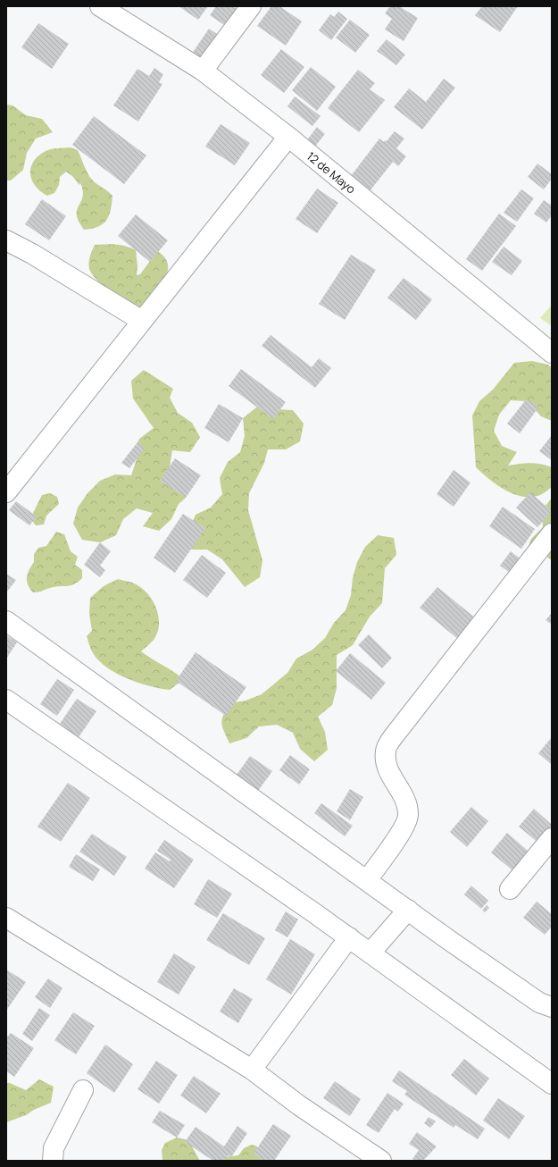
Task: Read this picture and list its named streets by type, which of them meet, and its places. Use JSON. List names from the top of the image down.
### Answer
{
  "streets": {
    "street": ["12 de Mayo"]
  }
}
